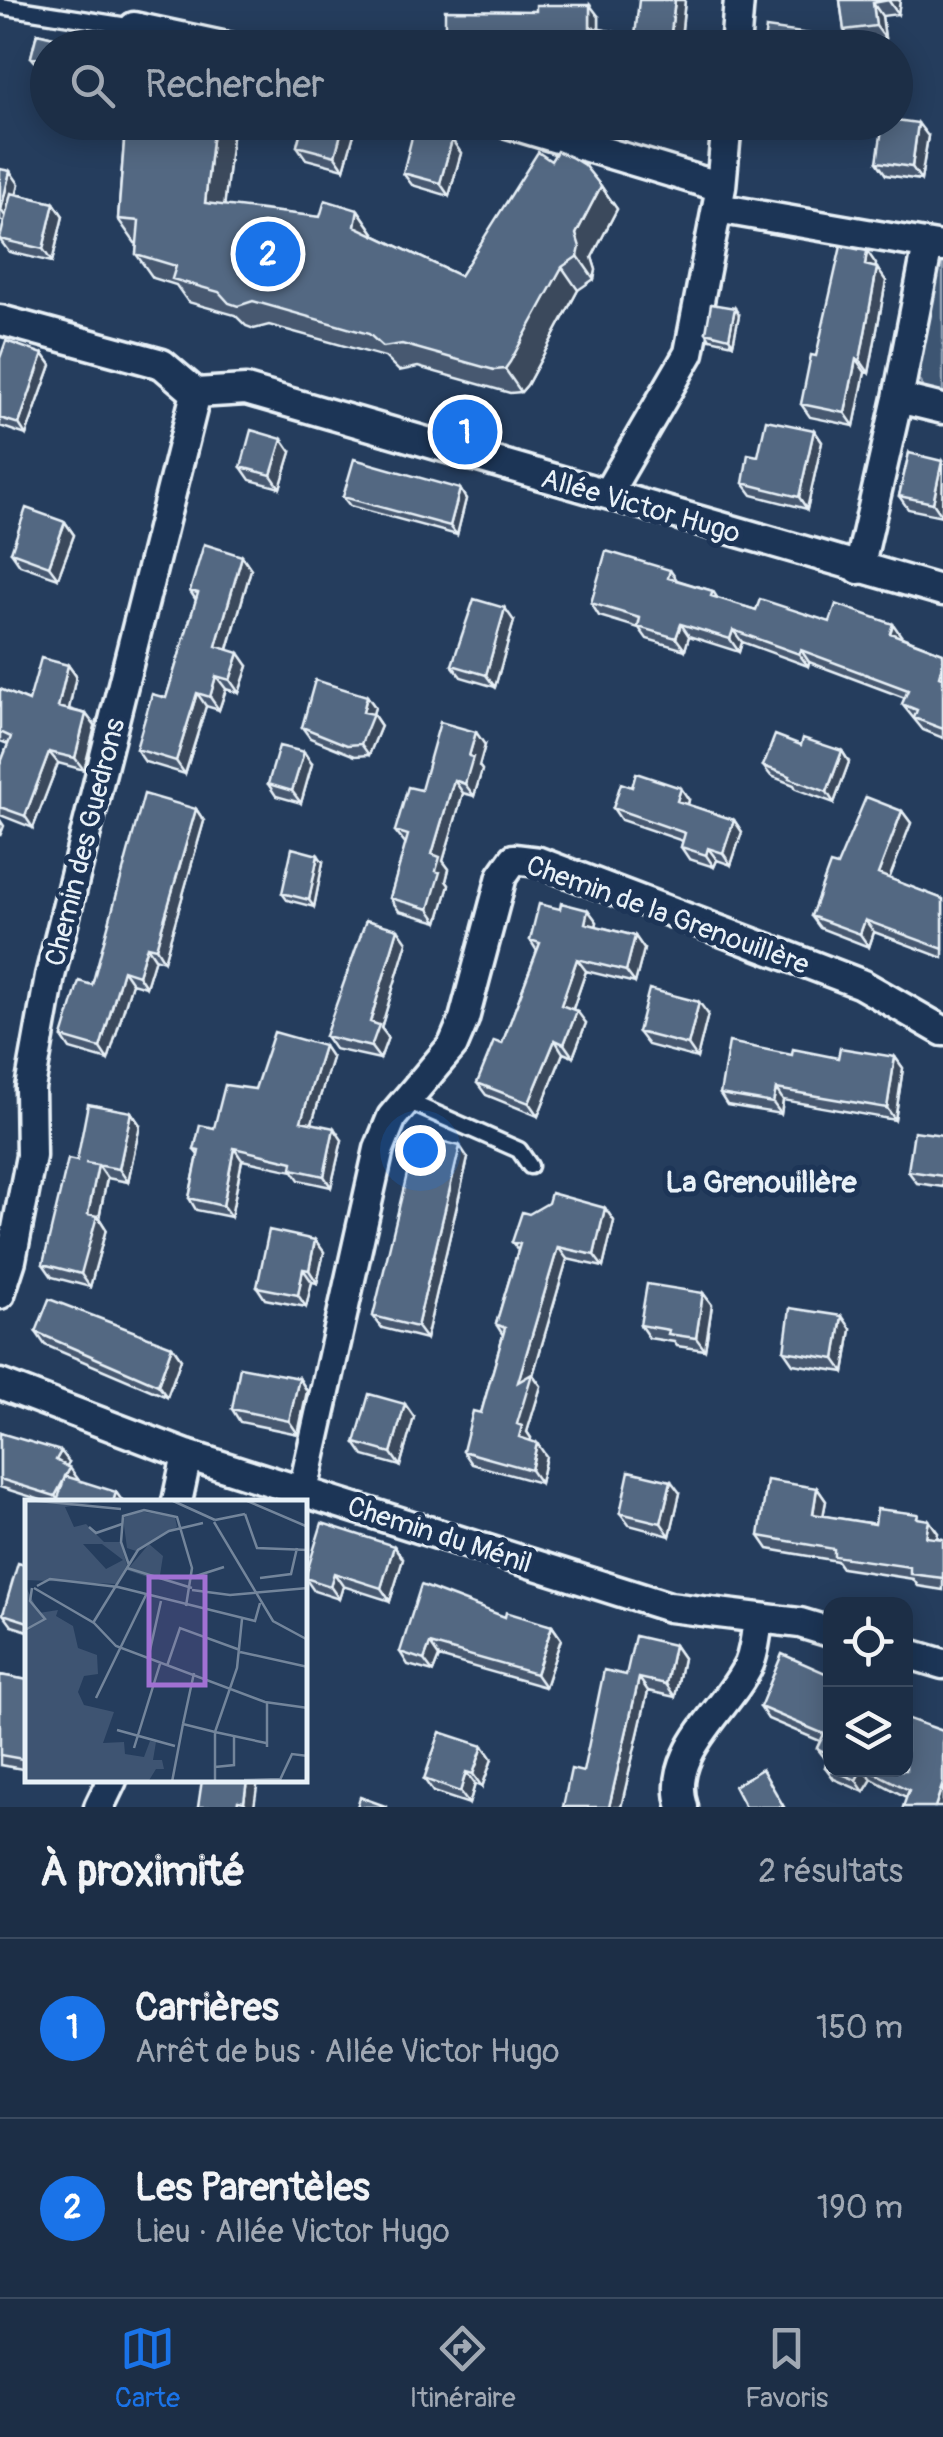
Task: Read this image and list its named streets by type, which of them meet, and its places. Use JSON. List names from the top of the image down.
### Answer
{
  "streets": {
    "street": [
      "Allée Victor Hugo",
      "Chemin des Guedrons",
      "Chemin de la Grenouillère",
      "Chemin du Ménil"
    ]
  },
  "crossings": [
    ["Allée Victor Hugo", "Chemin des Guedrons"],
    ["Chemin de la Grenouillère", "Chemin du Ménil"]
  ],
  "districts": ["La Grenouillère"],
  "page": {
    "search": "Rechercher",
    "pins": ["2", "1"],
    "heading": ["À proximité", "2 résultats"],
    "list": [
      {
        "mark": "1",
        "name": "Carrières",
        "note": "Arrêt de bus · Allée Victor Hugo",
        "value": "150 m"
      },
      {
        "mark": "2",
        "name": "Les Parentèles",
        "note": "Lieu · Allée Victor Hugo",
        "value": "190 m"
      }
    ],
    "nav": ["Carte", "Itinéraire", "Favoris"]
  }
}
